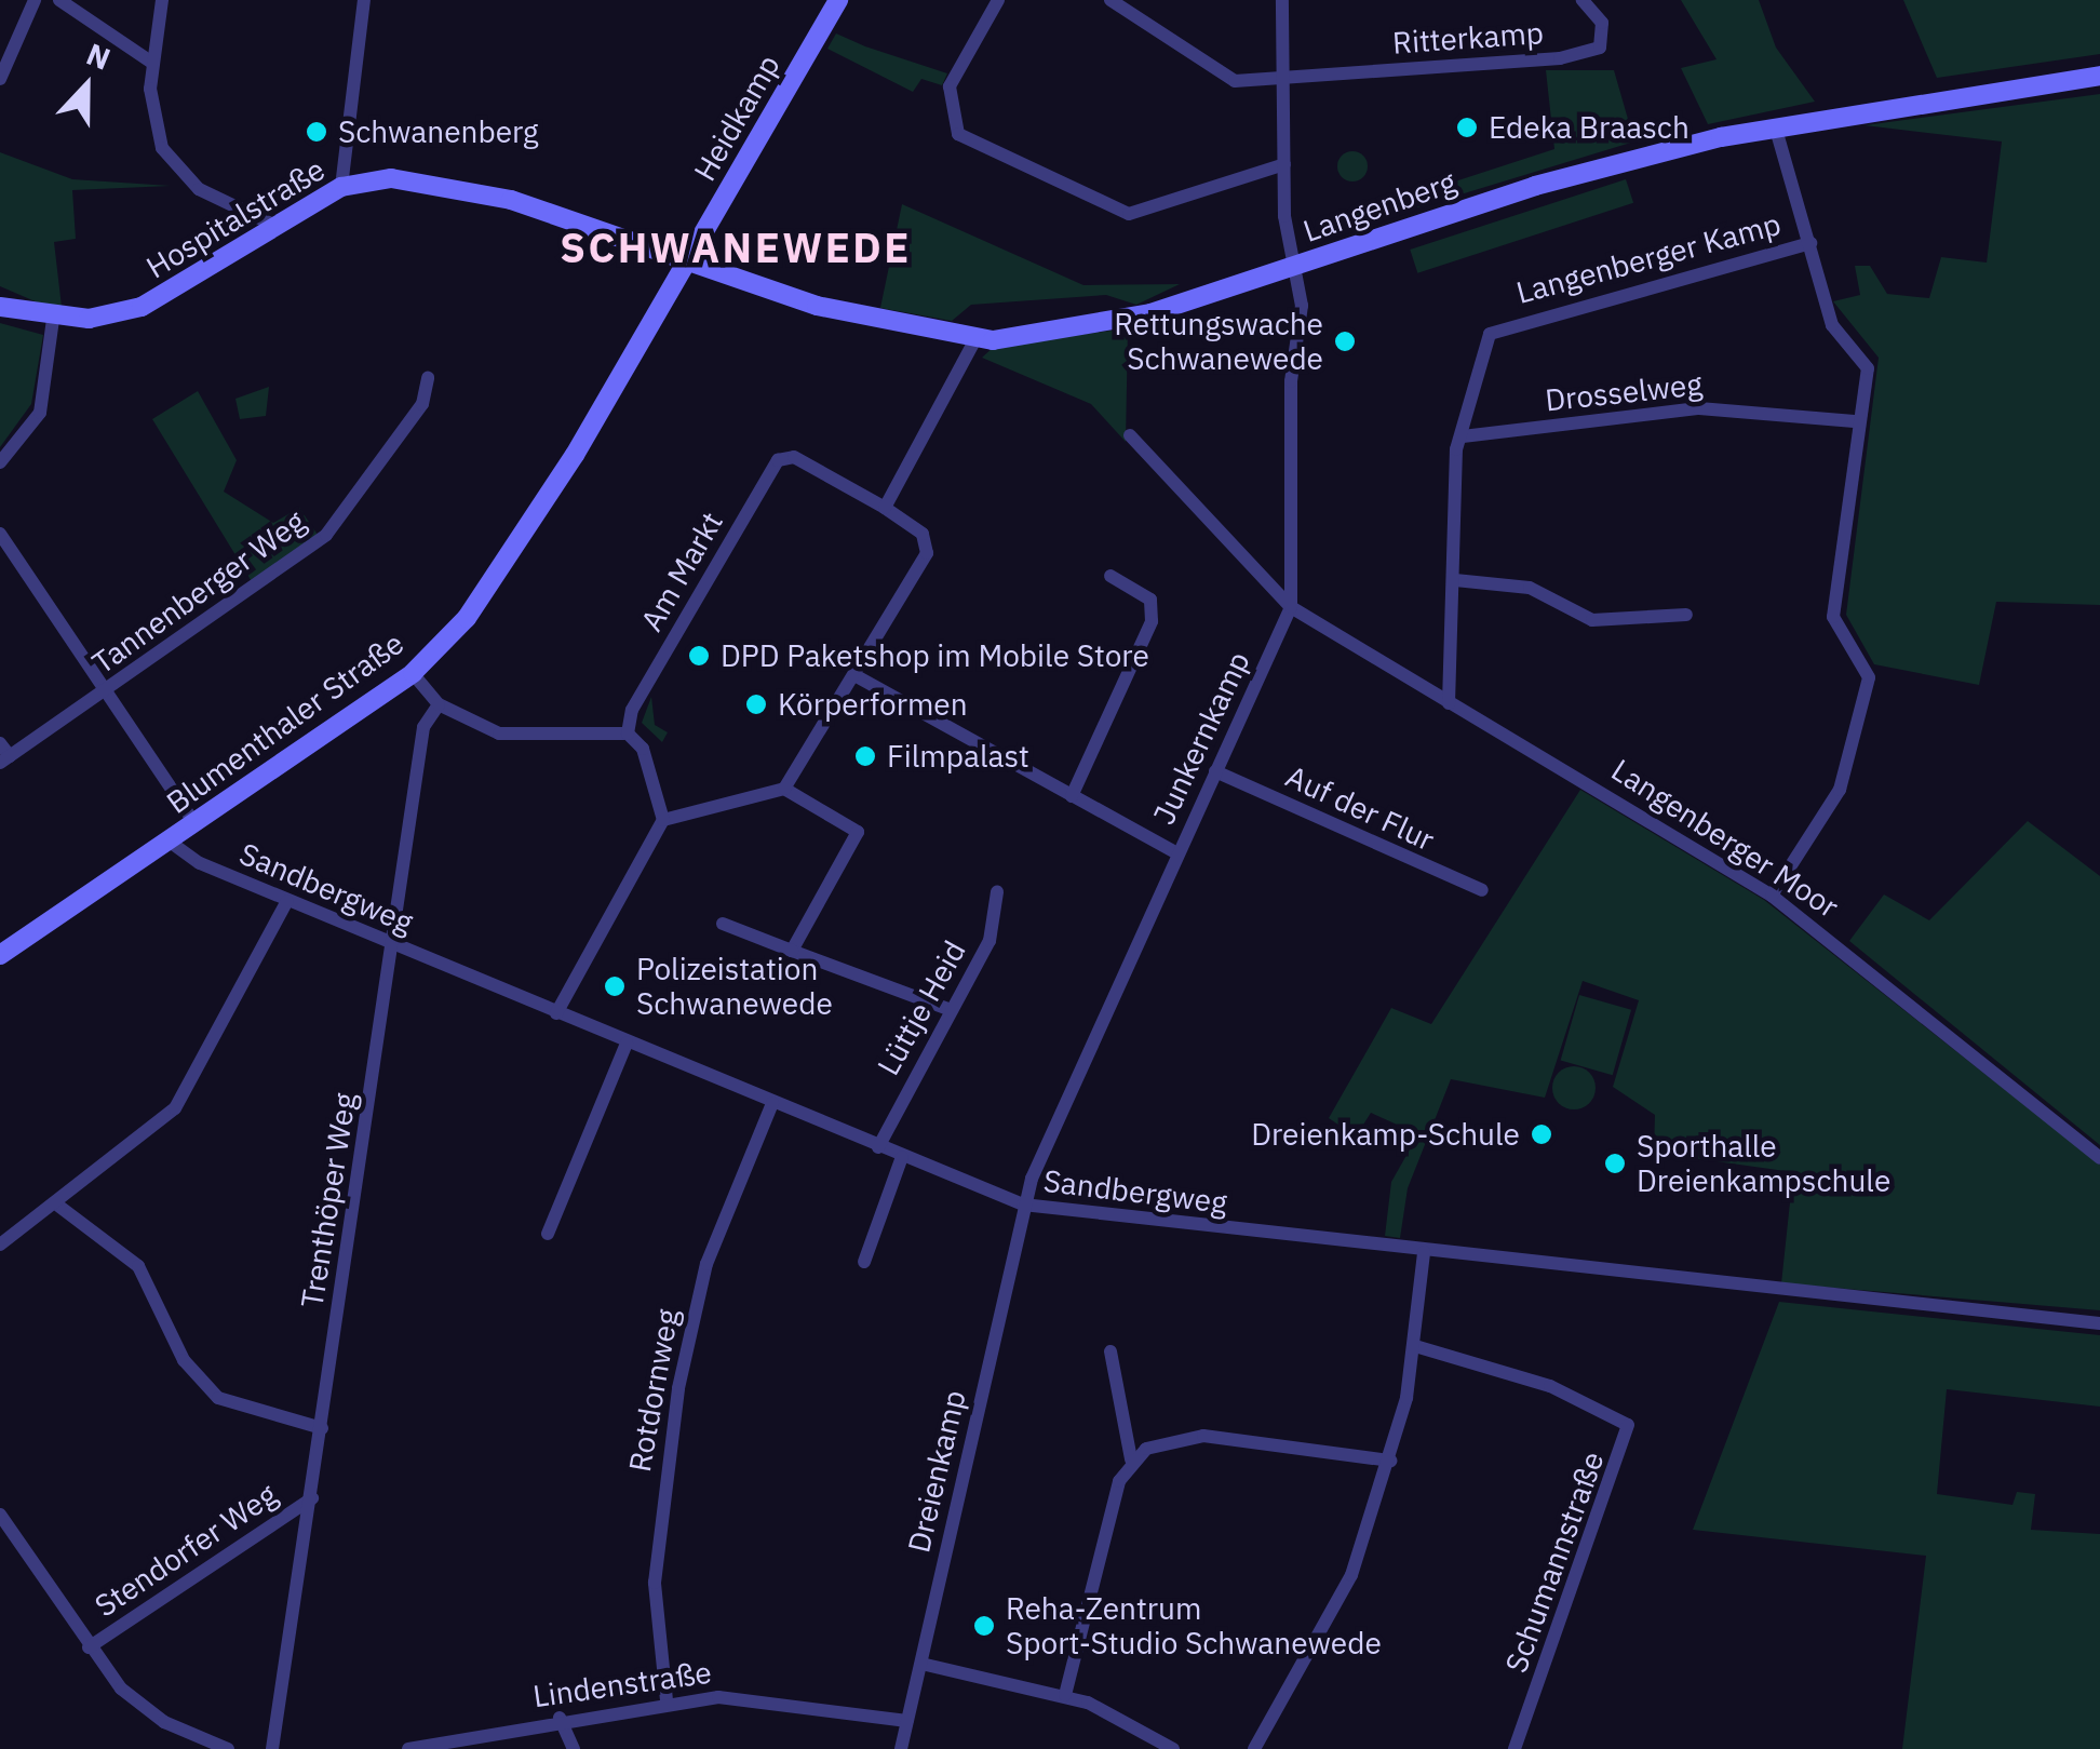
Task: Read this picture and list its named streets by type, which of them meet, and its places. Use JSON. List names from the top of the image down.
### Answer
{
  "streets": {
    "main road": [
      "Heidkamp",
      "Langenberg",
      "Hospitalstraße",
      "Blumenthaler Straße"
    ],
    "street": [
      "Ritterkamp",
      "Langenberger Kamp",
      "Drosselweg",
      "Am Markt",
      "Tannenberger Weg",
      "Junkernkamp",
      "Auf der Flur",
      "Langenberger Moor",
      "Sandbergweg",
      "Lüttje Heid",
      "Trenthöper Weg",
      "Rotdornweg",
      "Dreienkamp",
      "Stendorfer Weg",
      "Schumannstraße",
      "Lindenstraße"
    ]
  },
  "crossings": [
    ["Ritterkamp", "Junkernkamp"],
    ["Heidkamp", "Langenberg"],
    ["Heidkamp", "Hospitalstraße"],
    ["Heidkamp", "Blumenthaler Straße"],
    ["Langenberg", "Hospitalstraße"],
    ["Langenberg", "Blumenthaler Straße"],
    ["Langenberg", "Junkernkamp"],
    ["Hospitalstraße", "Blumenthaler Straße"],
    ["Langenberger Kamp", "Drosselweg"],
    ["Langenberger Kamp", "Langenberger Moor"],
    ["Blumenthaler Straße", "Sandbergweg"],
    ["Junkernkamp", "Auf der Flur"],
    ["Junkernkamp", "Langenberger Moor"],
    ["Junkernkamp", "Sandbergweg"],
    ["Junkernkamp", "Dreienkamp"],
    ["Sandbergweg", "Lüttje Heid"],
    ["Sandbergweg", "Trenthöper Weg"],
    ["Sandbergweg", "Rotdornweg"],
    ["Sandbergweg", "Dreienkamp"],
    ["Trenthöper Weg", "Stendorfer Weg"],
    ["Rotdornweg", "Lindenstraße"],
    ["Dreienkamp", "Lindenstraße"]
  ],
  "districts": ["SCHWANEWEDE"],
  "places": [
    "Edeka Braasch",
    "Schwanenberg",
    "Rettungswache Schwanewede",
    "DPD Paketshop im Mobile Store",
    "Körperformen",
    "Filmpalast",
    "Polizeistation Schwanewede",
    "Dreienkamp-Schule",
    "Sporthalle Dreienkampschule",
    "Reha-Zentrum Sport-Studio Schwanewede"
  ],
  "north": "top"
}
